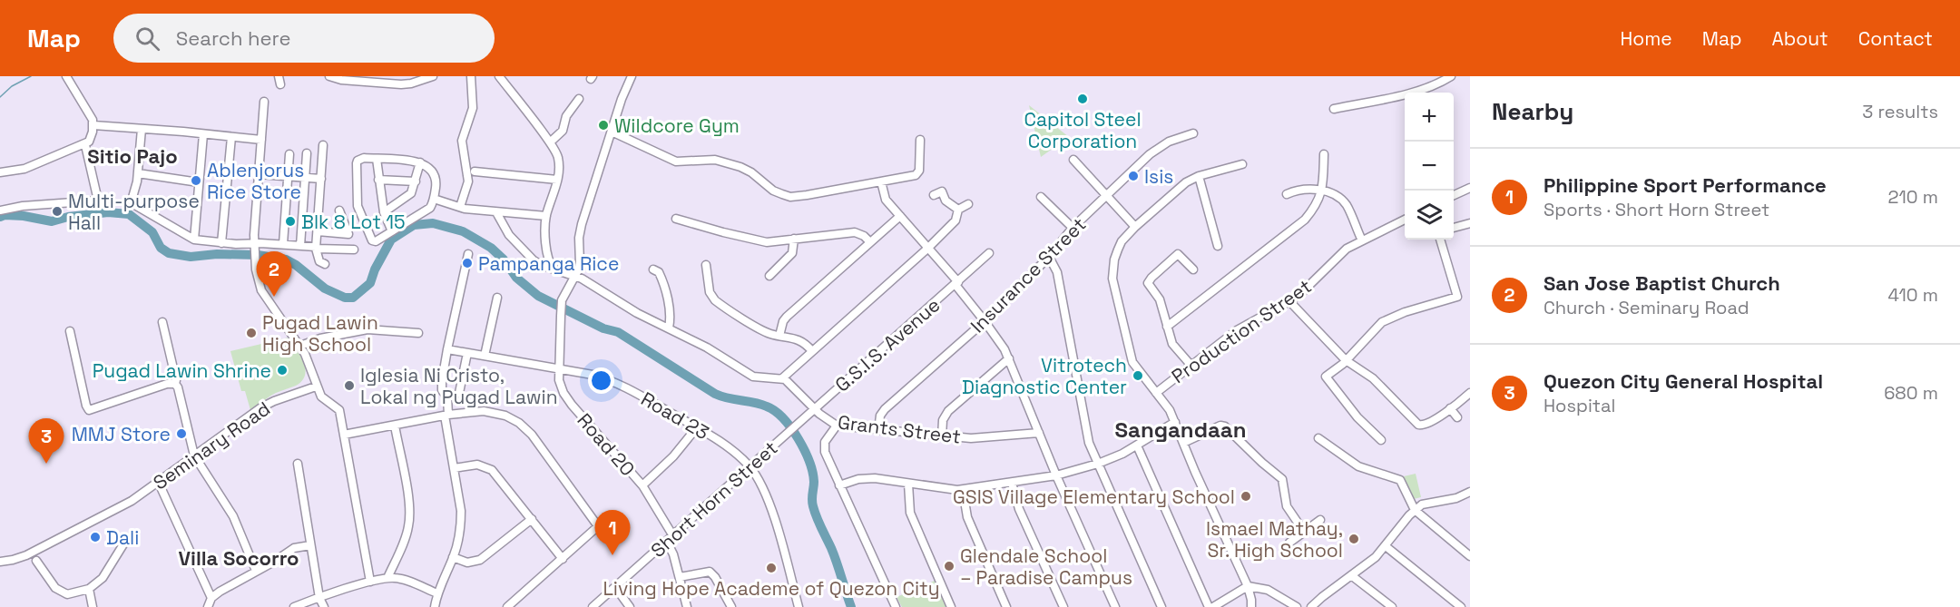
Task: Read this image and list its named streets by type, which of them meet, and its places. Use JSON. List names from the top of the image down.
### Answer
{
  "streets": {
    "street": [
      "Insurance Street",
      "Production Street",
      "G.S.I.S. Avenue",
      "Road 23",
      "Grants Street",
      "Road 20",
      "Seminary Road",
      "Short Horn Street"
    ]
  },
  "crossings": [
    ["Insurance Street", "Grants Street"],
    ["G.S.I.S. Avenue", "Grants Street"],
    ["G.S.I.S. Avenue", "Short Horn Street"],
    ["Road 23", "Road 20"],
    ["Road 23", "Short Horn Street"],
    ["Road 20", "Short Horn Street"]
  ],
  "districts": ["Sitio Pajo", "Sangandaan", "Villa Socorro"],
  "places": [
    "Capitol Steel Corporation",
    "Wildcore Gym",
    "Isis",
    "Ablenjorus Rice Store",
    "Multi-purpose Hall",
    "Blk 8 Lot 15",
    "Pampanga Rice",
    "Pugad Lawin High School",
    "Pugad Lawin Shrine",
    "Vitrotech Diagnostic Center",
    "Iglesia Ni Cristo, Lokal ng Pugad Lawin",
    "MMJ Store",
    "GSIS Village Elementary School",
    "Dali",
    "Ismael Mathay, Sr. High School",
    "Glendale School – Paradise Campus",
    "Living Hope Academe of Quezon City"
  ],
  "page": {
    "header": "Map",
    "search": "Search here",
    "nav": [
      "Home",
      "Map",
      "About",
      "Contact"
    ],
    "heading": ["Nearby", "3 results"],
    "map_buttons": ["+", "−"],
    "list": [
      {
        "mark": "1",
        "name": "Philippine Sport Performance",
        "note": "Sports · Short Horn Street",
        "value": "210 m"
      },
      {
        "mark": "2",
        "name": "San Jose Baptist Church",
        "note": "Church · Seminary Road",
        "value": "410 m"
      },
      {
        "mark": "3",
        "name": "Quezon City General Hospital",
        "note": "Hospital",
        "value": "680 m"
      }
    ],
    "pins": ["2", "3", "1"]
  }
}
